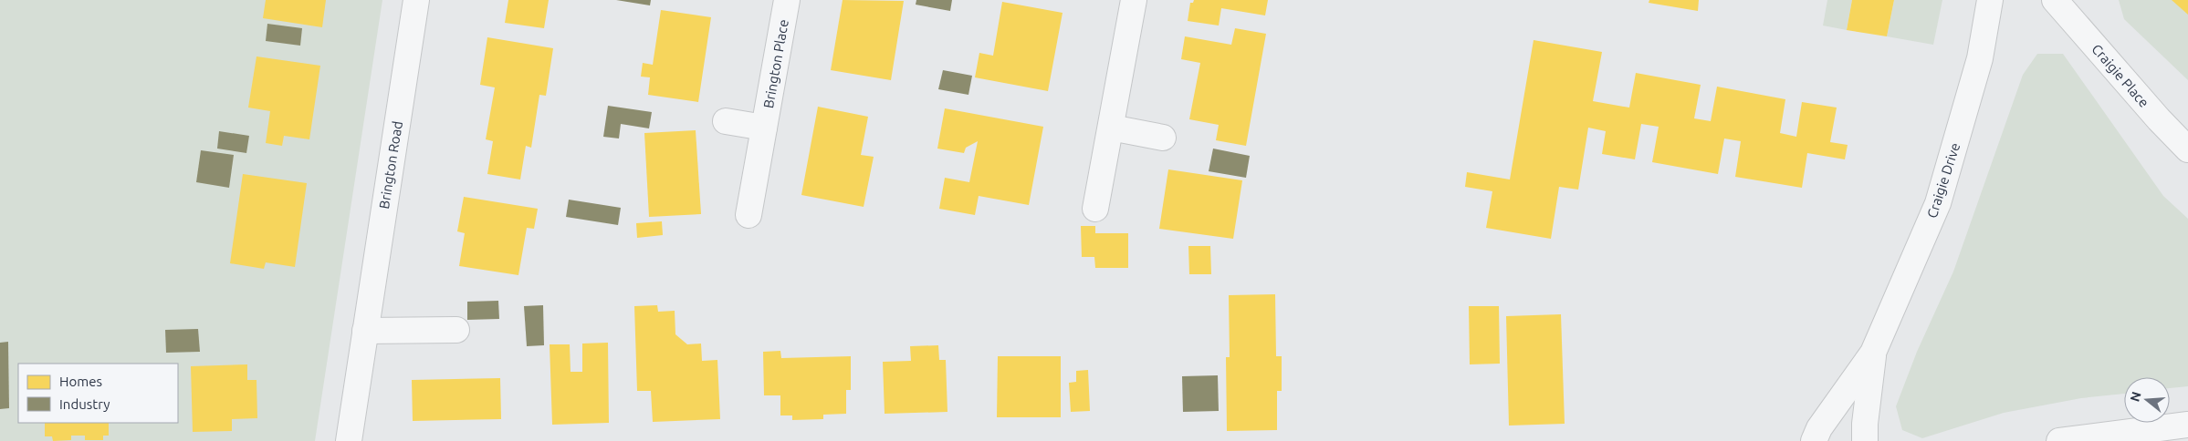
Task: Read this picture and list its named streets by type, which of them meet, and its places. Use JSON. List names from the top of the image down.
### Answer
{
  "streets": {
    "street": [
      "Brington Place",
      "Craigie Place",
      "Brington Road",
      "Craigie Drive"
    ]
  },
  "legend": ["Homes", "Industry"],
  "north": "left"
}
